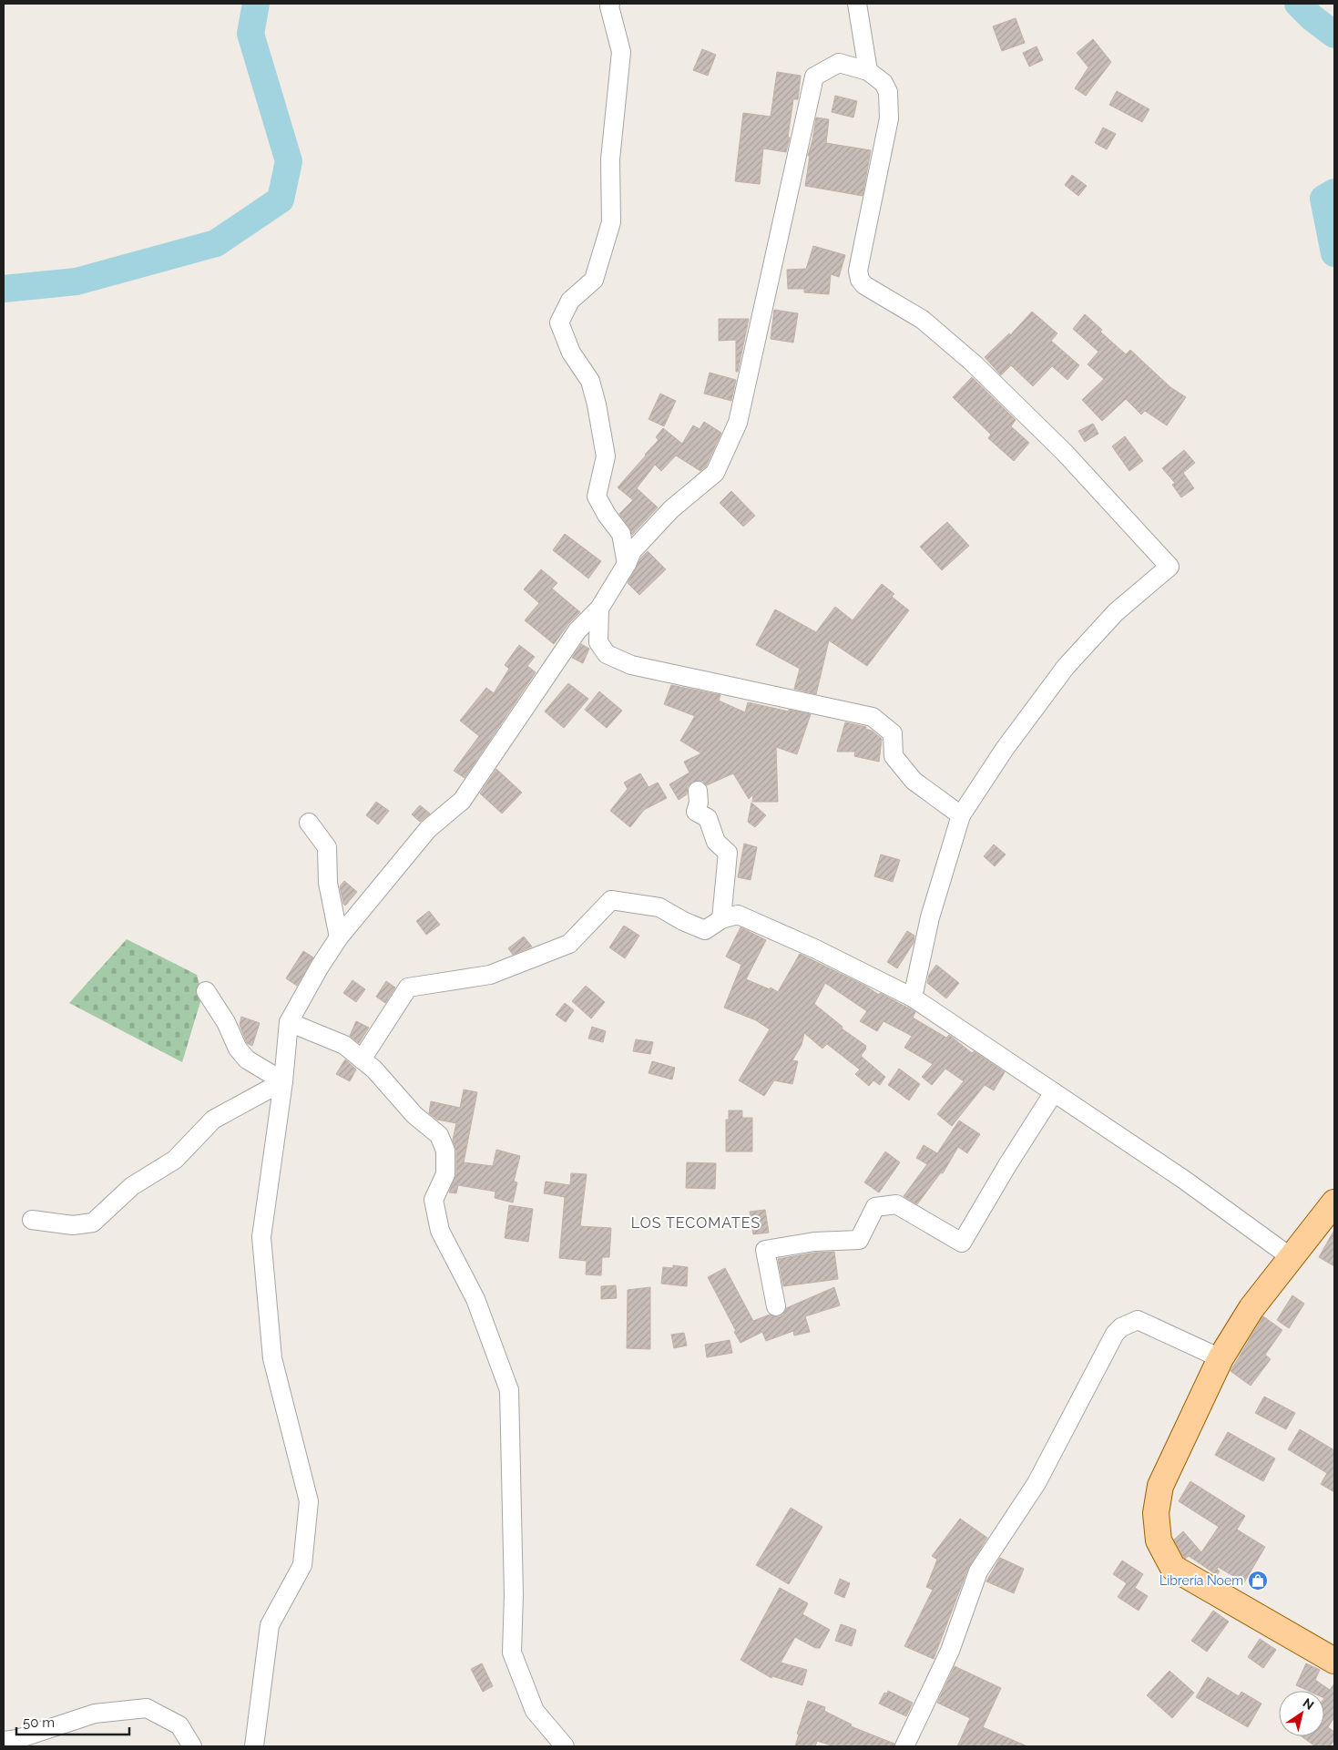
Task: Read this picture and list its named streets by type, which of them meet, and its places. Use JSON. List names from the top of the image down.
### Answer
{
  "districts": ["LOS TECOMATES"],
  "places": {
    "shop": ["Librería Noem"]
  },
  "scale_bar": "50 m",
  "north": "top right"
}
